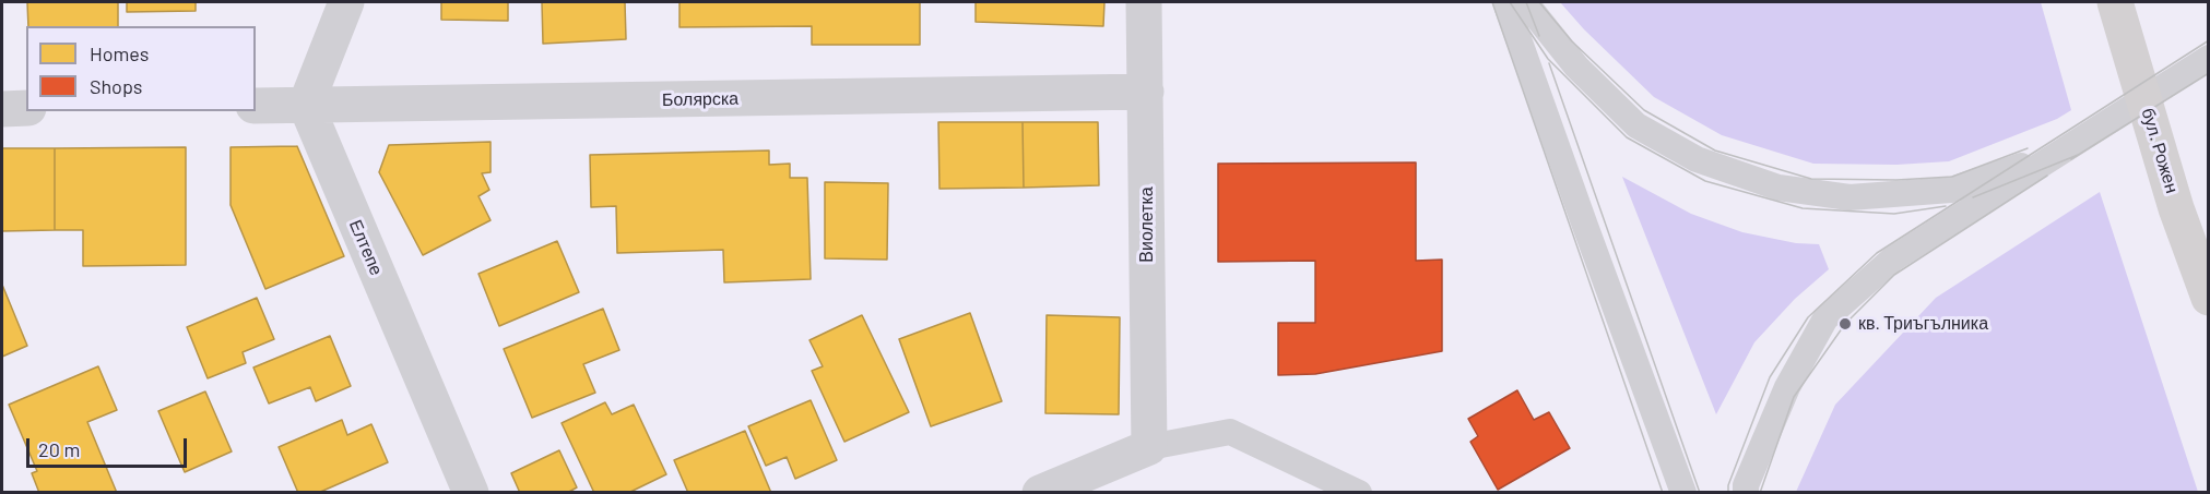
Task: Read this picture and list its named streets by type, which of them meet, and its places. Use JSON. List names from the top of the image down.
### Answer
{
  "streets": {
    "main road": ["бул. Рожен"],
    "street": ["Болярска", "Виолетка", "Елтепе"]
  },
  "crossings": [
    ["Болярска", "Виолетка"],
    ["Болярска", "Елтепе"]
  ],
  "places": ["кв. Триъгълника"],
  "legend": ["Homes", "Shops"],
  "scale_bar": "20 m"
}
